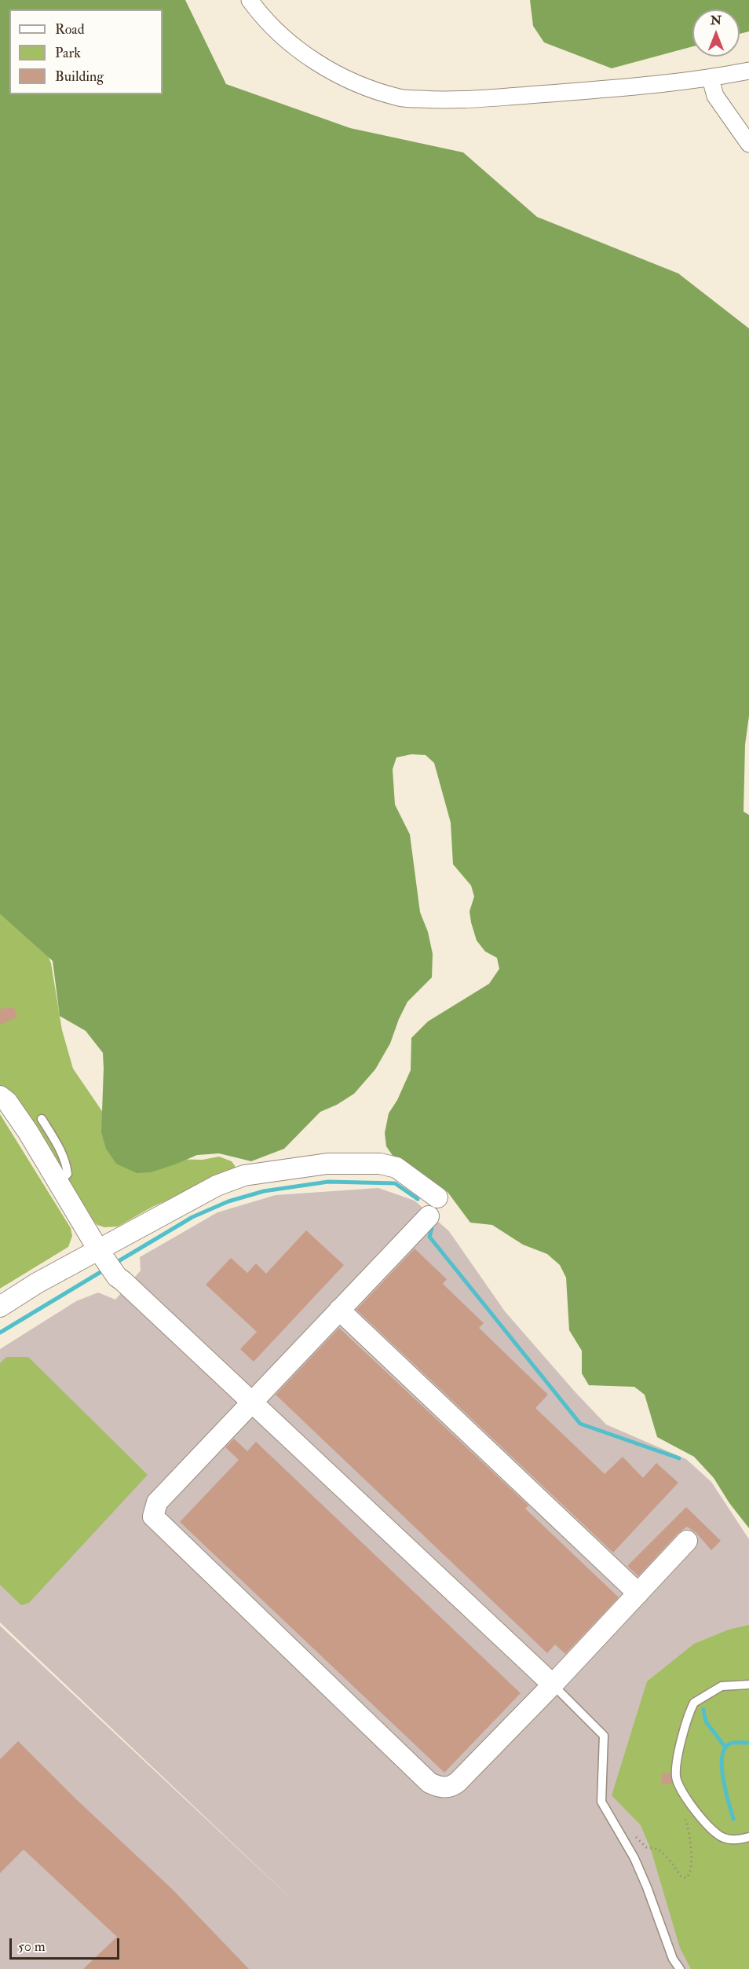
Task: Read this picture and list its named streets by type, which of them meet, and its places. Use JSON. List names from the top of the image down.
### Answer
{
  "legend": ["Road", "Park", "Building"],
  "scale_bar": "50 m",
  "north": "top"
}
